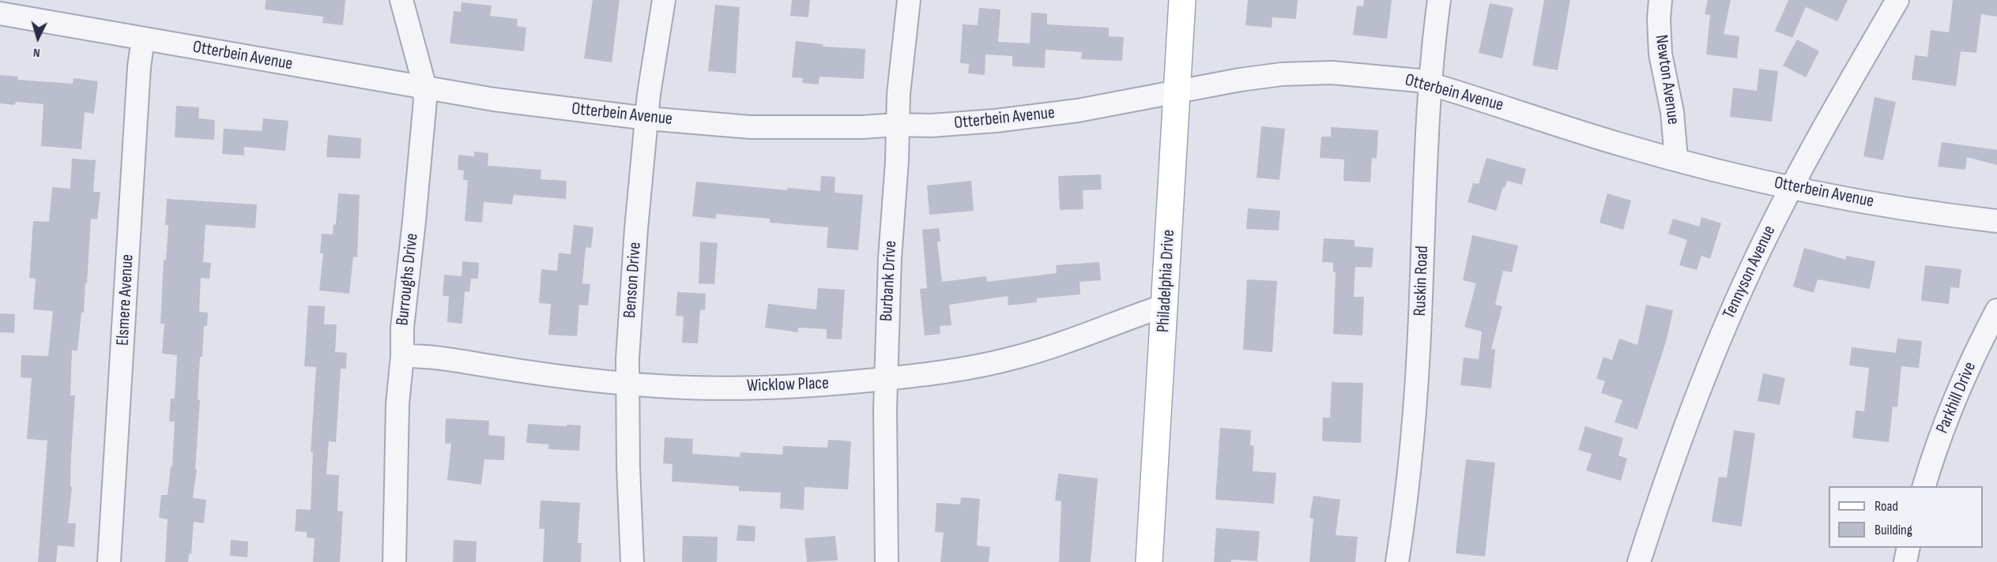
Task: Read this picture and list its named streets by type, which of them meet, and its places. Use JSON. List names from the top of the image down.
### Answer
{
  "streets": {
    "main road": ["Philadelphia Drive"],
    "street": [
      "Otterbein Avenue",
      "Newton Avenue",
      "Tennyson Avenue",
      "Burroughs Drive",
      "Benson Drive",
      "Burbank Drive",
      "Ruskin Road",
      "Elsmere Avenue",
      "Wicklow Place",
      "Parkhill Drive"
    ]
  },
  "crossings": [
    ["Otterbein Avenue", "Newton Avenue"],
    ["Otterbein Avenue", "Tennyson Avenue"],
    ["Otterbein Avenue", "Burroughs Drive"],
    ["Otterbein Avenue", "Benson Drive"],
    ["Otterbein Avenue", "Burbank Drive"],
    ["Otterbein Avenue", "Philadelphia Drive"],
    ["Otterbein Avenue", "Ruskin Road"],
    ["Otterbein Avenue", "Elsmere Avenue"],
    ["Burroughs Drive", "Wicklow Place"],
    ["Benson Drive", "Wicklow Place"],
    ["Burbank Drive", "Wicklow Place"],
    ["Philadelphia Drive", "Wicklow Place"]
  ],
  "legend": ["Road", "Building"],
  "north": "bottom"
}
